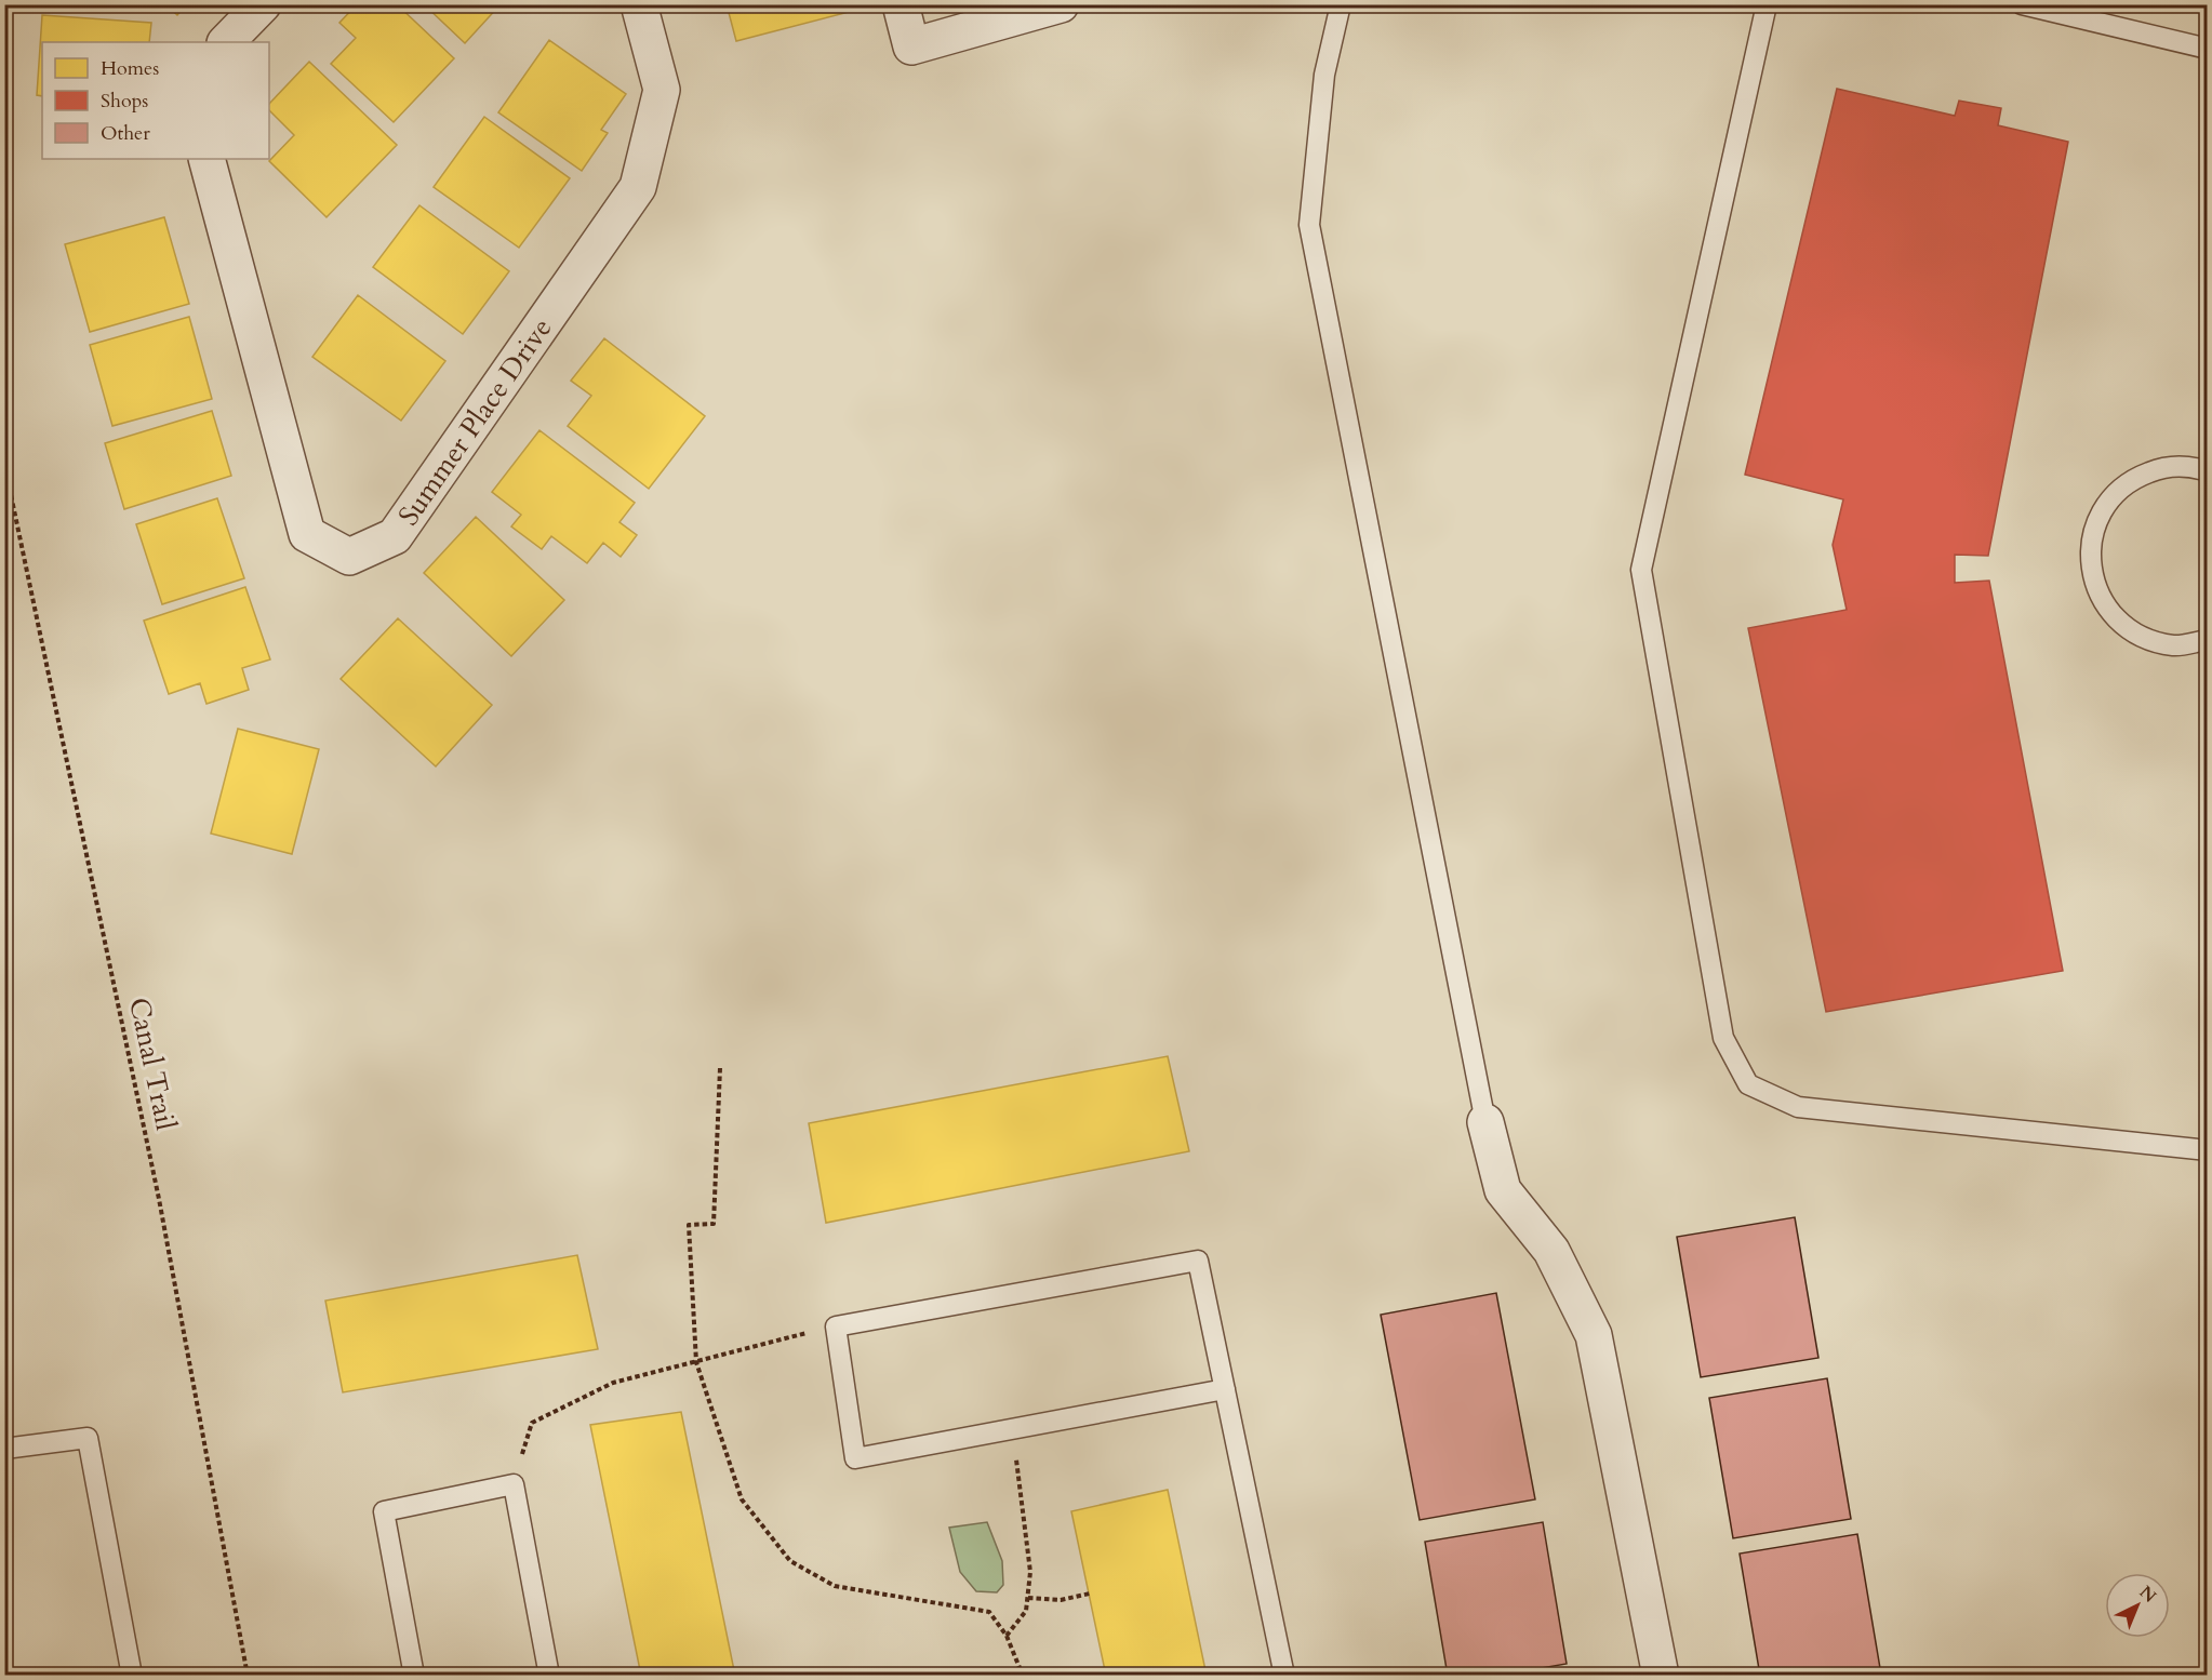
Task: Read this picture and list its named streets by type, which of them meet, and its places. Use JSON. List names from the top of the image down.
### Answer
{
  "streets": {
    "street": ["Summer Place Drive"],
    "path": ["Canal Trail"]
  },
  "legend": ["Homes", "Shops", "Other"],
  "north": "top right"
}
